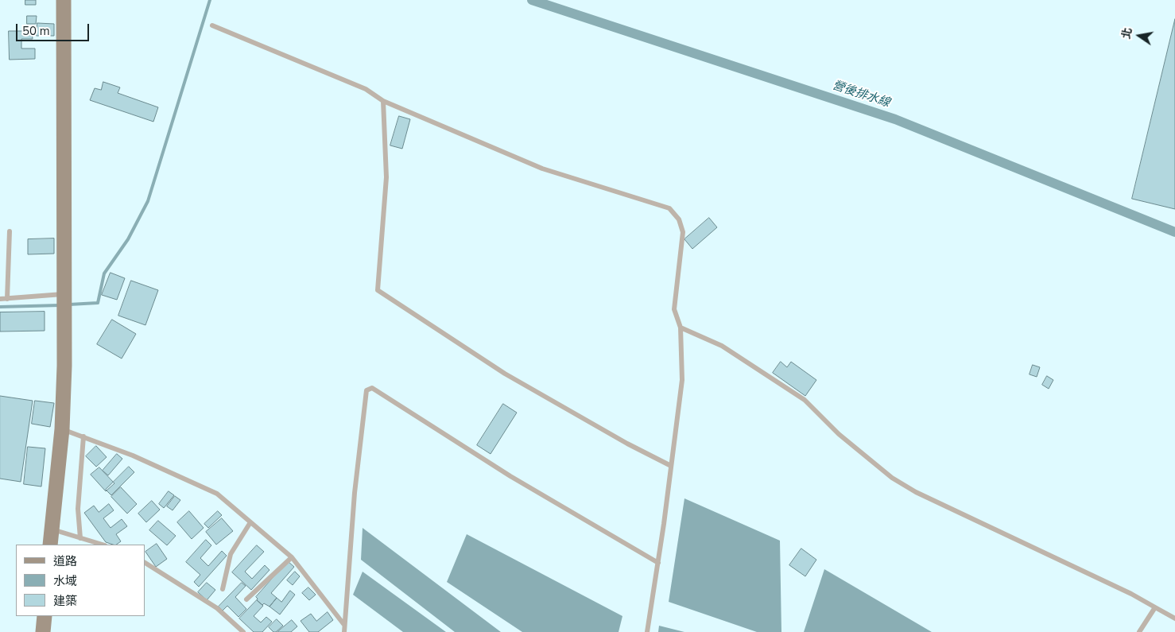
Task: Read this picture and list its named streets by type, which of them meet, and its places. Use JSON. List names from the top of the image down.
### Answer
{
  "water": ["營後排水線"],
  "legend": ["道路", "水域", "建築"],
  "scale_bar": "50 m",
  "north": "left"
}
